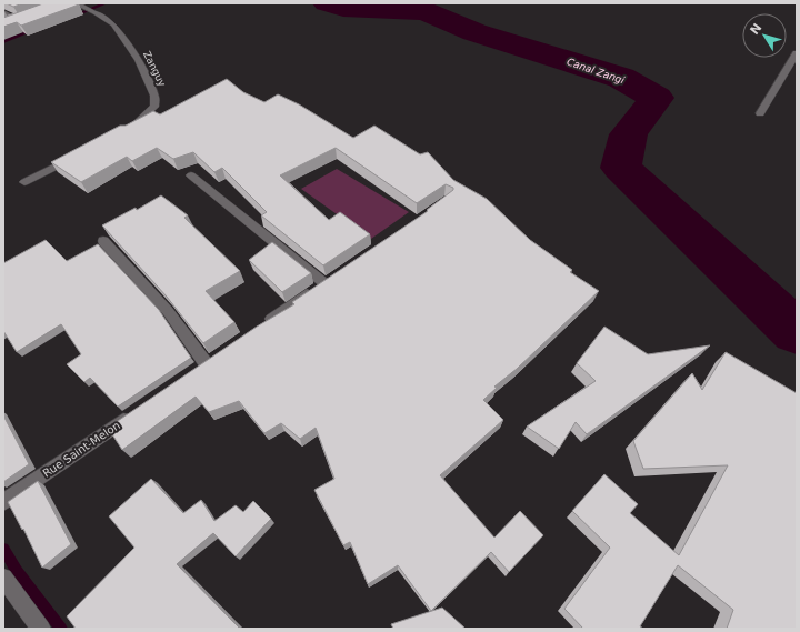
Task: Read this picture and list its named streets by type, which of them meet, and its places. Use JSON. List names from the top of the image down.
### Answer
{
  "streets": {
    "street": ["Zanguy", "Rue Saint-Melon"]
  },
  "water": ["Canal Zangi"],
  "north": "top left"
}
